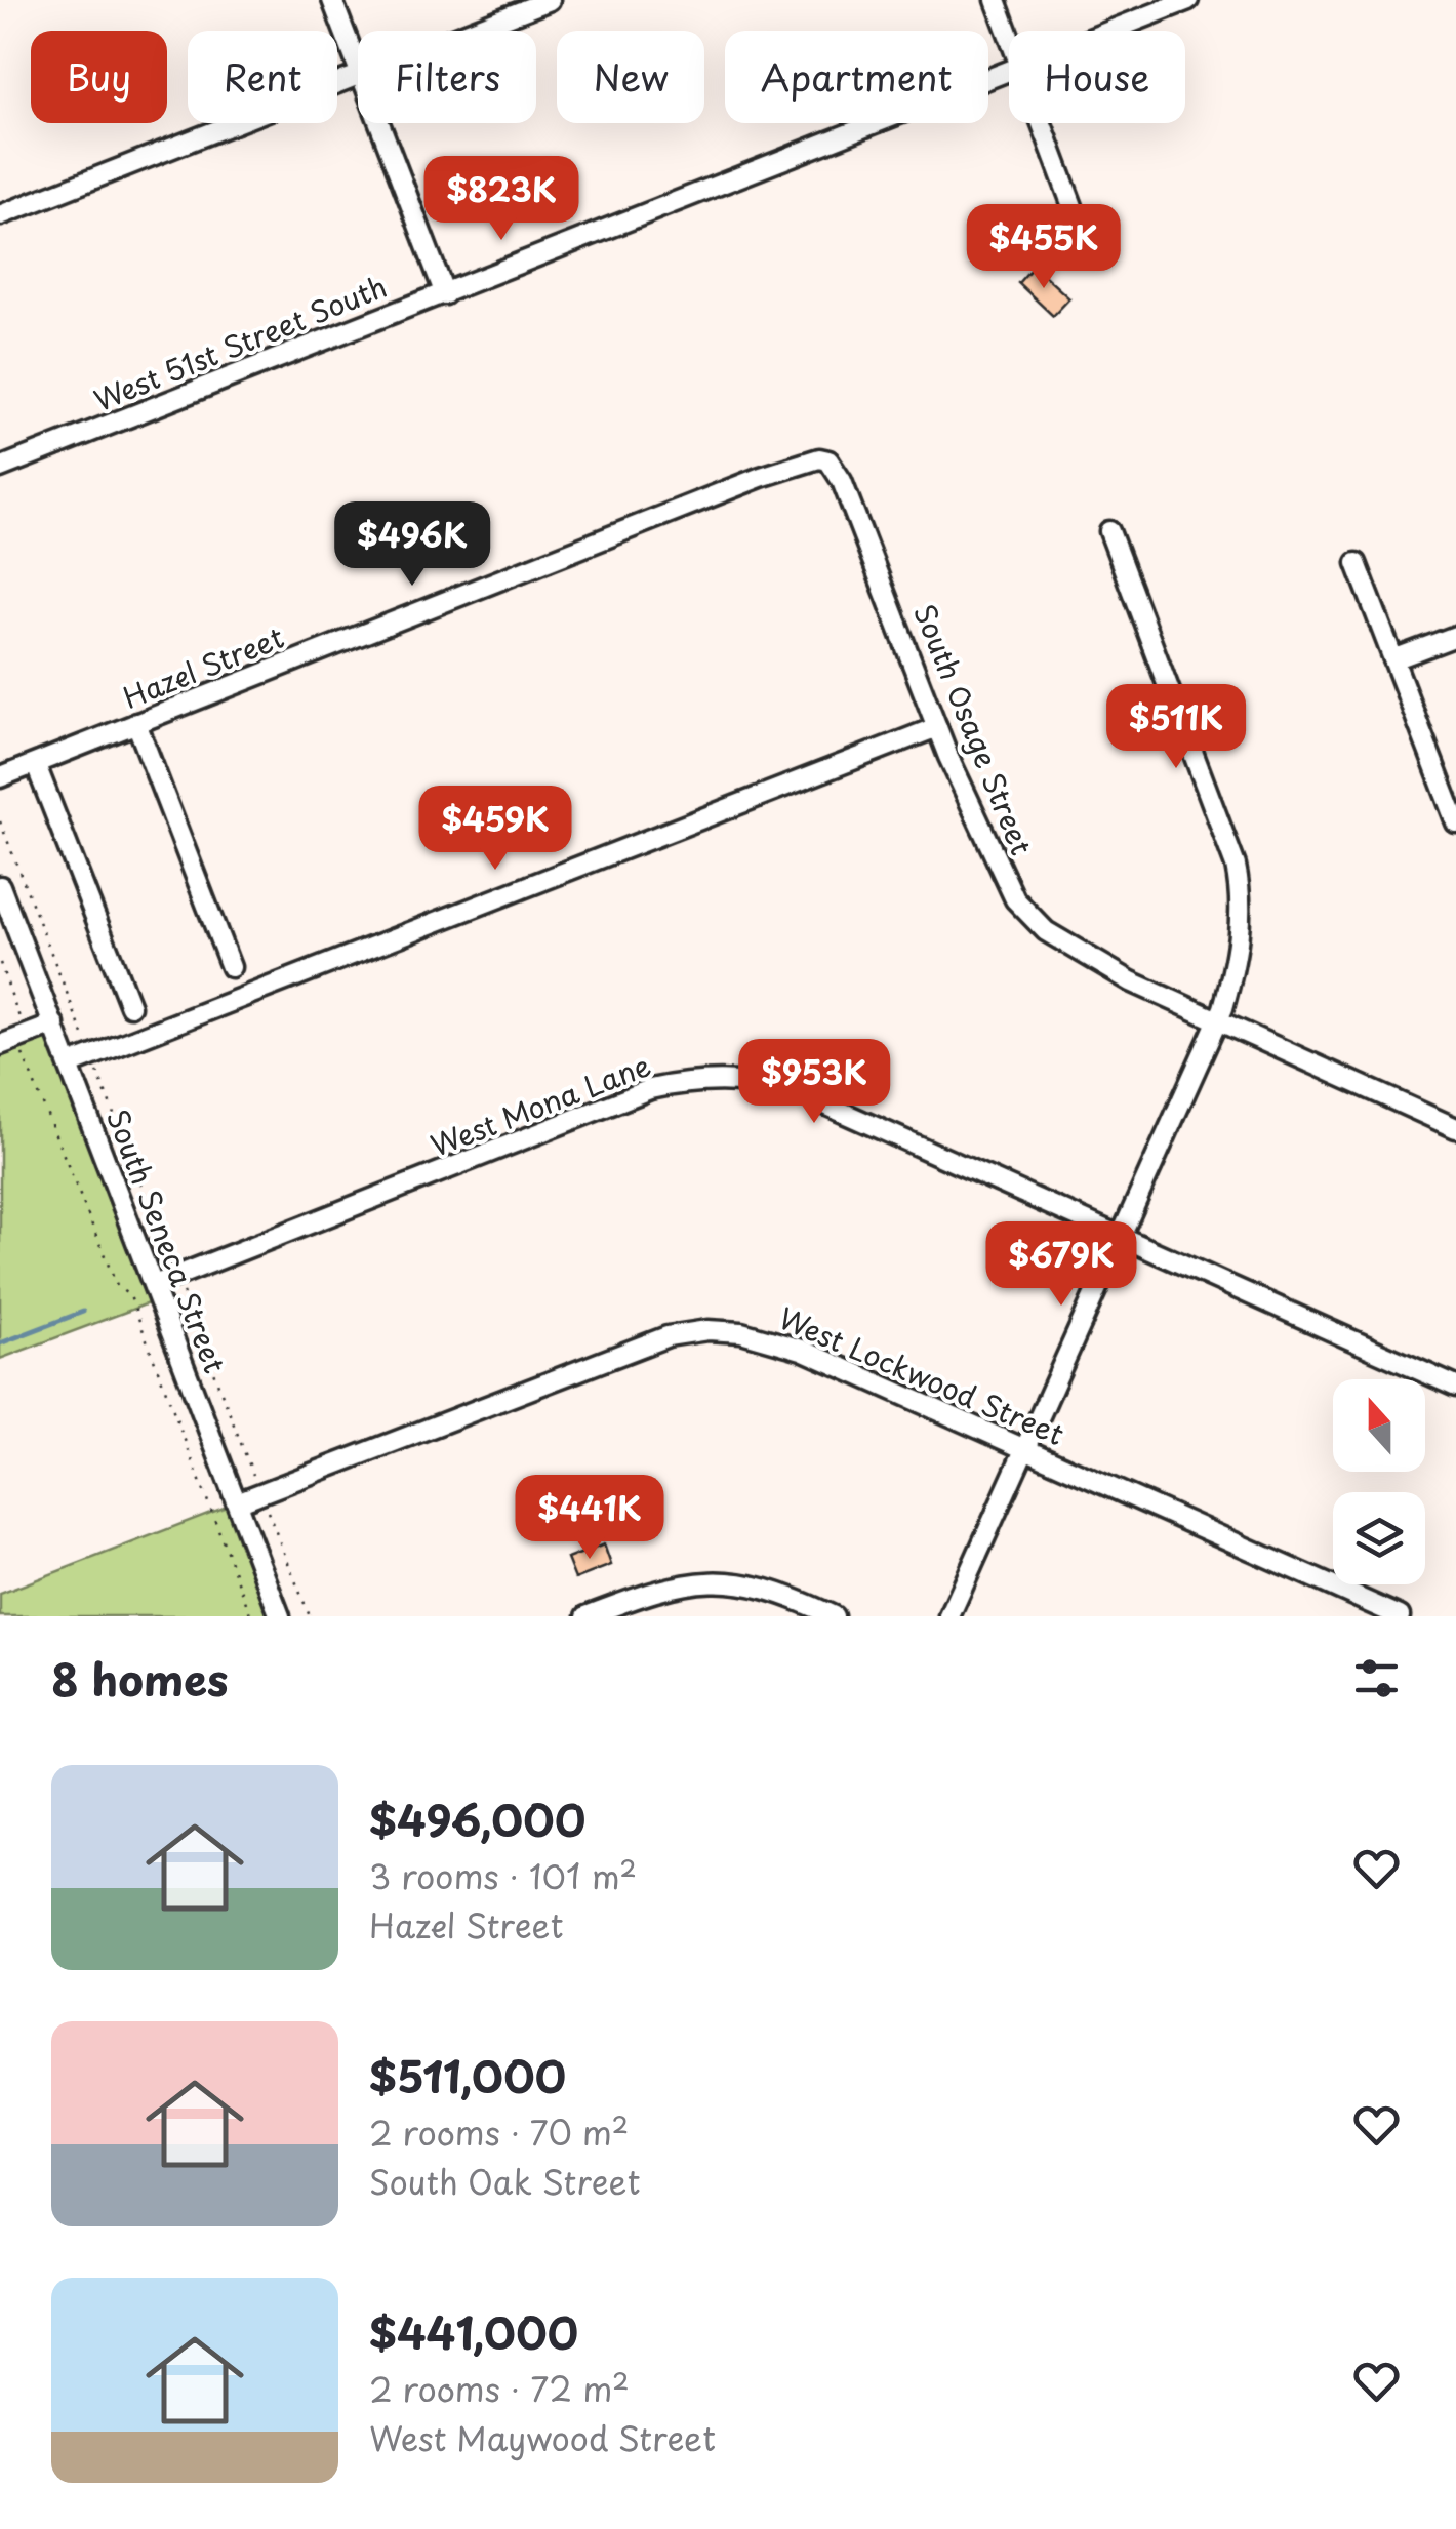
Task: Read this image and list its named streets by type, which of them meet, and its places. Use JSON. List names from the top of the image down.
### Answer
{
  "streets": {
    "street": [
      "West 51st Street South",
      "Hazel Street",
      "South Osage Street",
      "West Mona Lane",
      "South Seneca Street",
      "West Lockwood Street"
    ]
  },
  "crossings": [
    ["Hazel Street", "South Osage Street"],
    ["West Mona Lane", "South Seneca Street"],
    ["South Seneca Street", "West Lockwood Street"]
  ],
  "north": "top",
  "page": {
    "chip": [
      "Buy",
      "Rent",
      "Filters",
      "New",
      "Apartment",
      "House"
    ],
    "price": [
      "$823K",
      "$455K",
      "$496K",
      "$511K",
      "$459K",
      "$953K",
      "$679K",
      "$441K"
    ],
    "heading": "8 homes",
    "list": [
      {
        "name": "$496,000",
        "note": "3 rooms · 101 m² · Hazel Street"
      },
      {
        "name": "$511,000",
        "note": "2 rooms · 70 m² · South Oak Street"
      },
      {
        "name": "$441,000",
        "note": "2 rooms · 72 m² · West Maywood Street"
      }
    ]
  }
}
